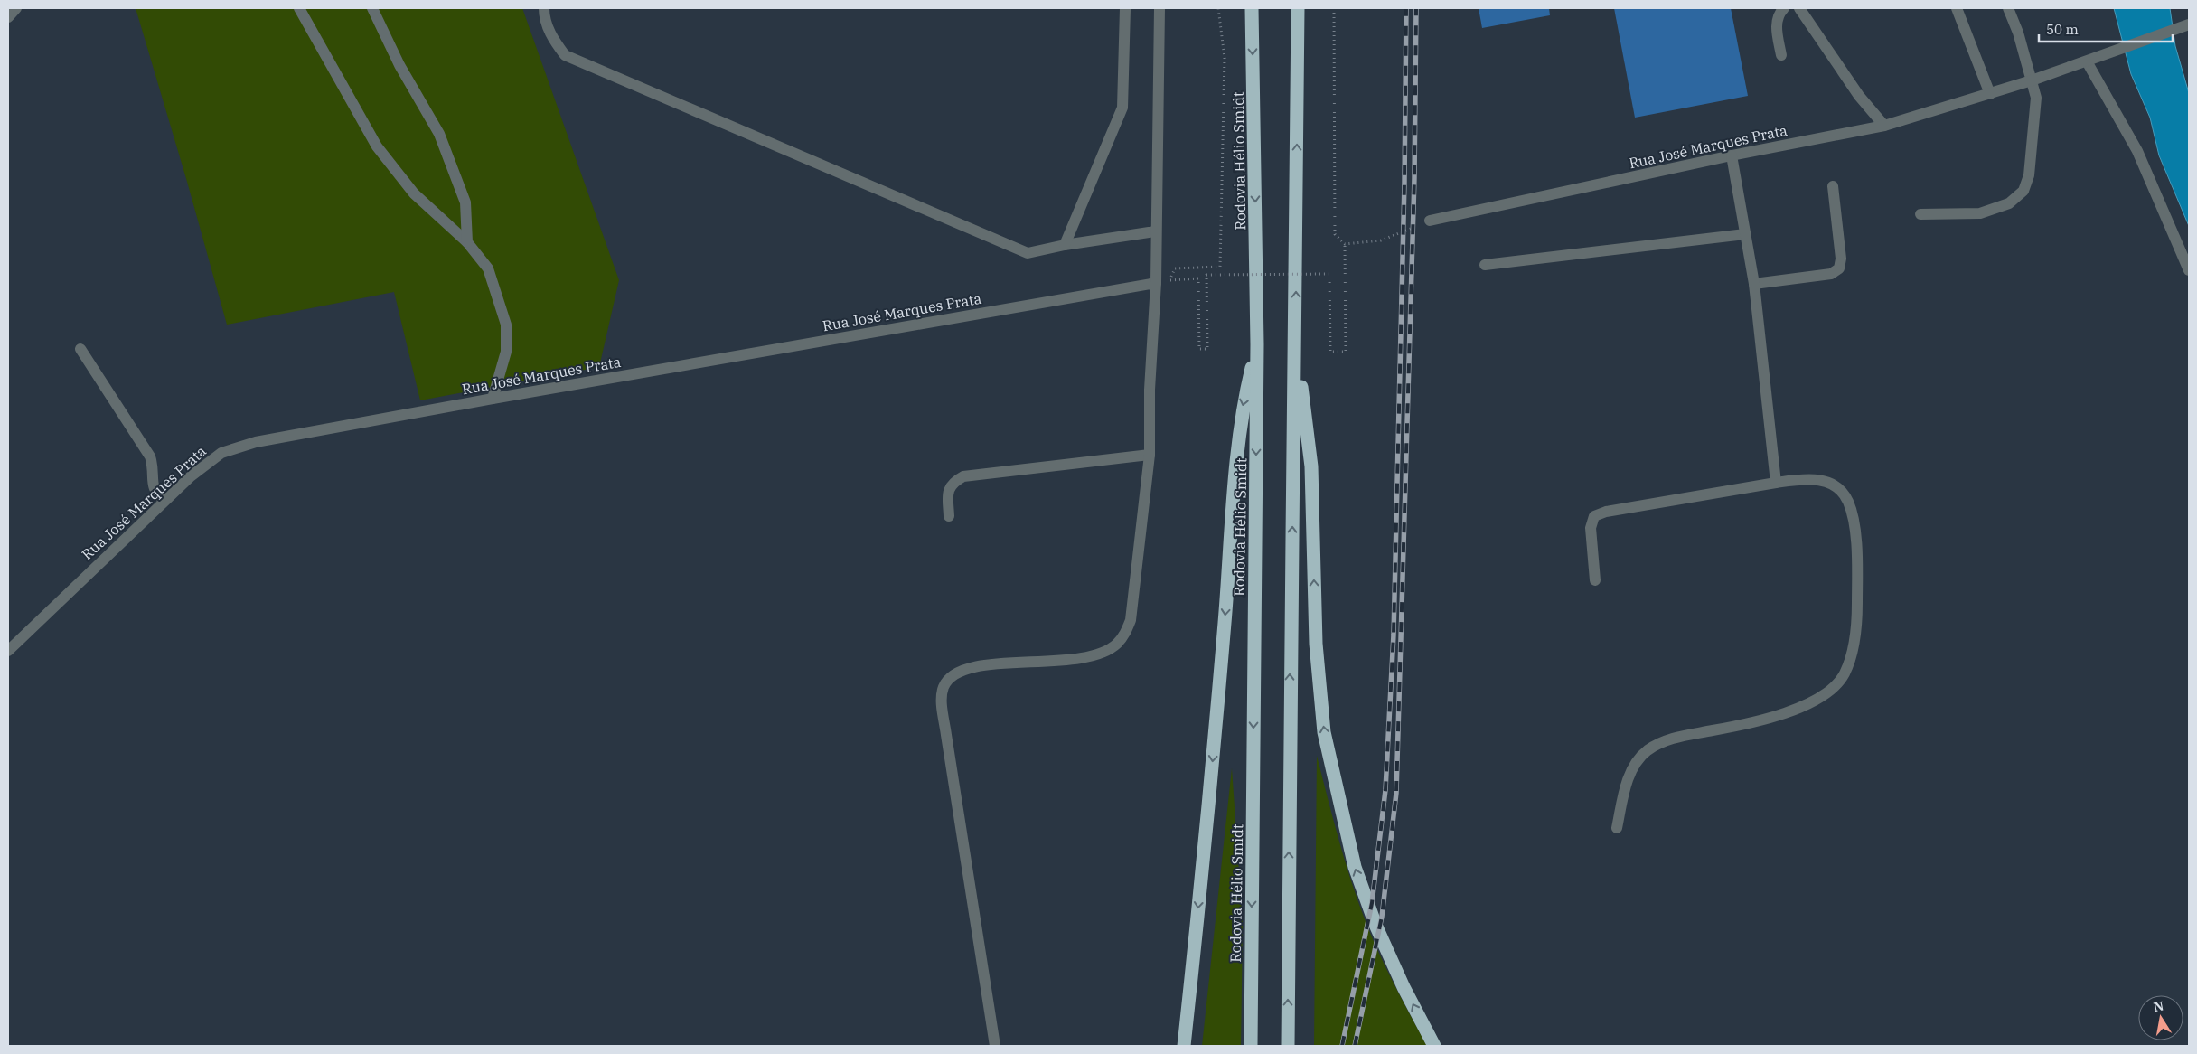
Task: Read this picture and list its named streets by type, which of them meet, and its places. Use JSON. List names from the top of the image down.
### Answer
{
  "streets": {
    "highway": ["Rodovia Hélio Smidt"],
    "lane": ["Rua José Marques Prata"]
  },
  "scale_bar": "50 m",
  "north": "top"
}
